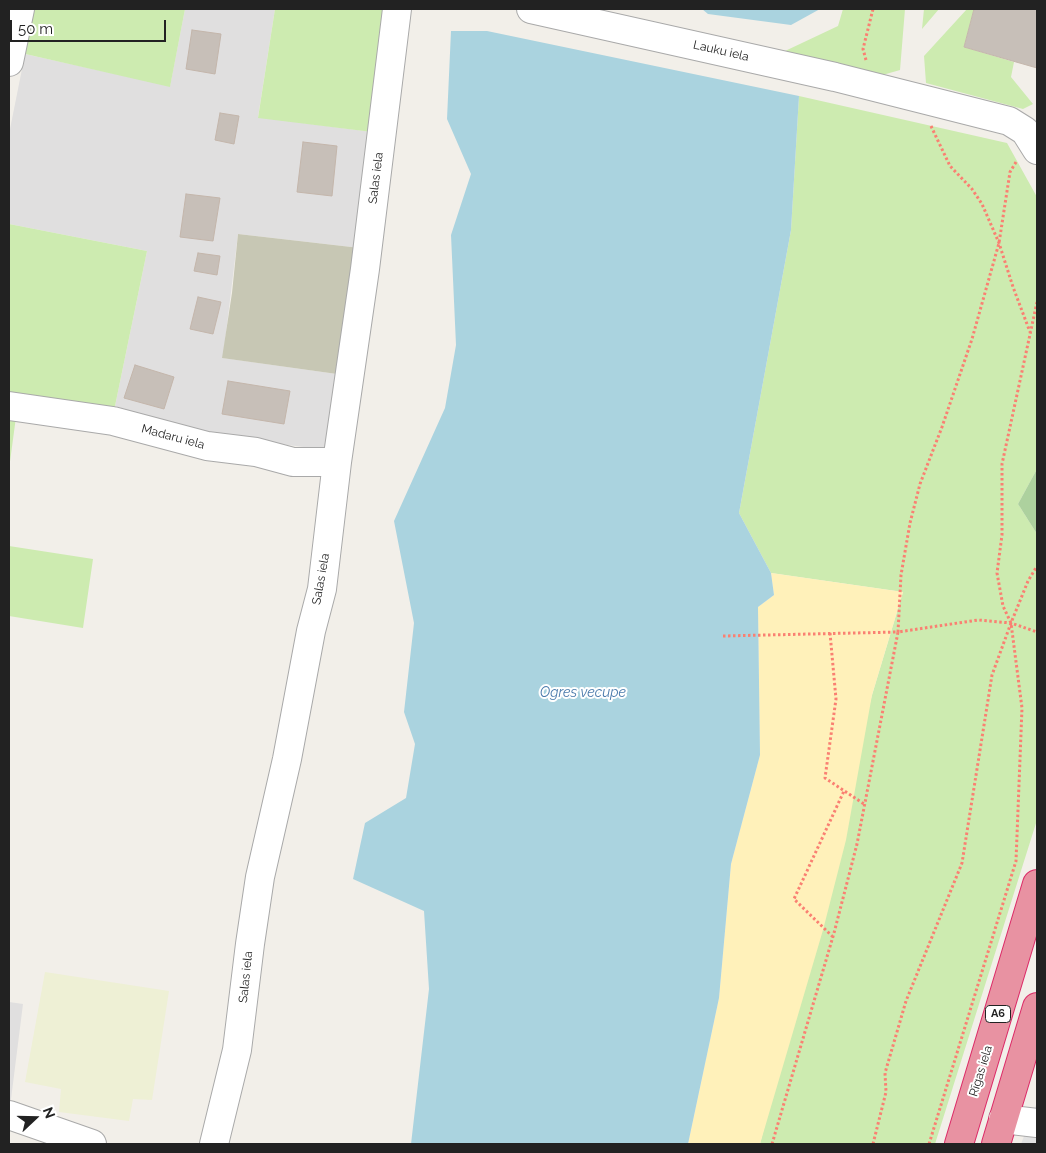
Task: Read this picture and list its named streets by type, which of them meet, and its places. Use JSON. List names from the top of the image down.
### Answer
{
  "streets": {
    "highway": ["A6", "Rīgas iela"],
    "street": ["Lauku iela", "Salas iela", "Madaru iela"]
  },
  "crossings": [
    ["Salas iela", "Madaru iela"]
  ],
  "water": ["Ogres vecupe"],
  "scale_bar": "50 m",
  "north": "right"
}
